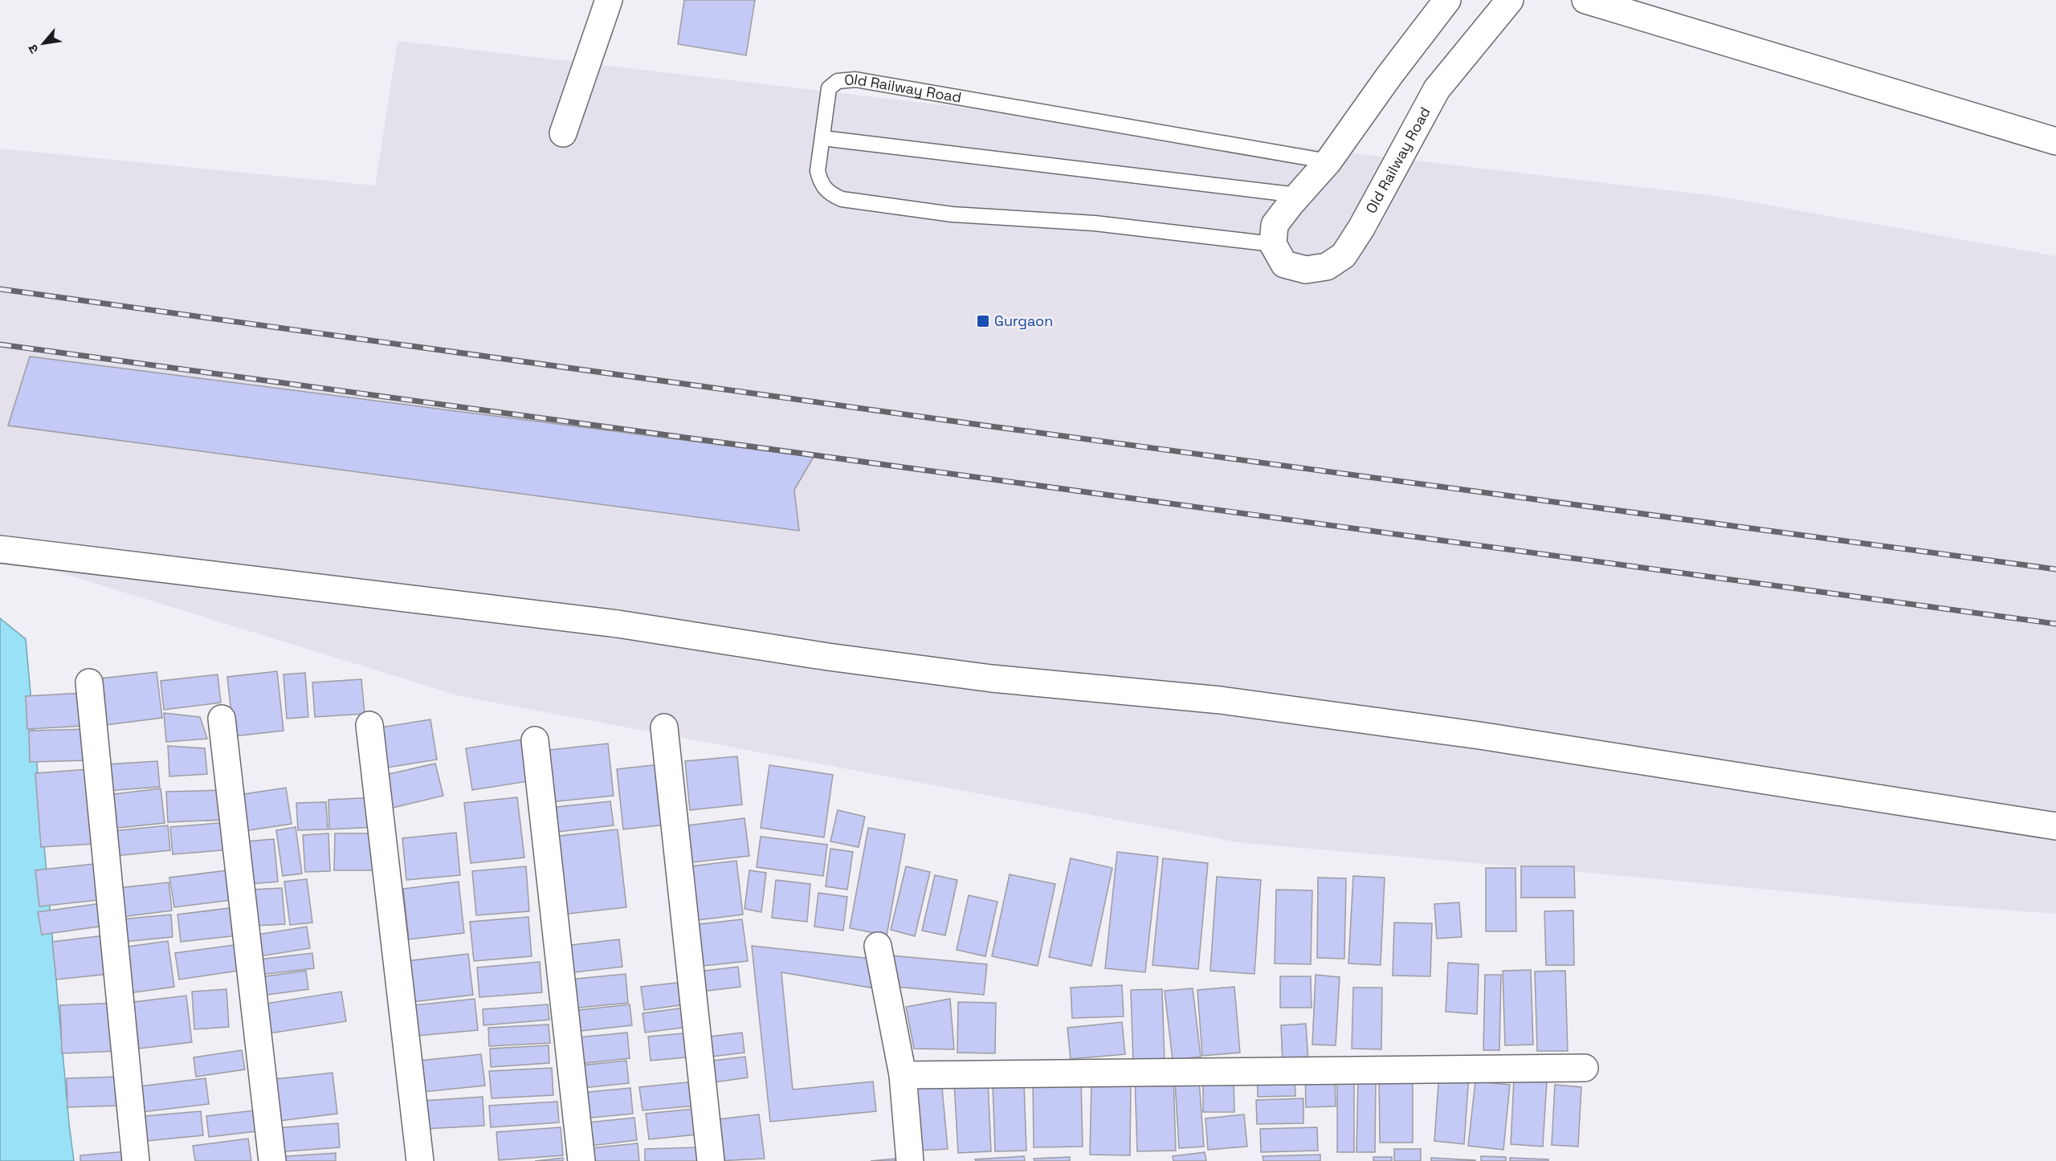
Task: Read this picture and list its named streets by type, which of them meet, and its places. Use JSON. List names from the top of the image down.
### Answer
{
  "streets": {
    "street": ["Old Railway Road"]
  },
  "places": {
    "transit": ["Gurgaon"]
  },
  "north": "bottom left"
}
